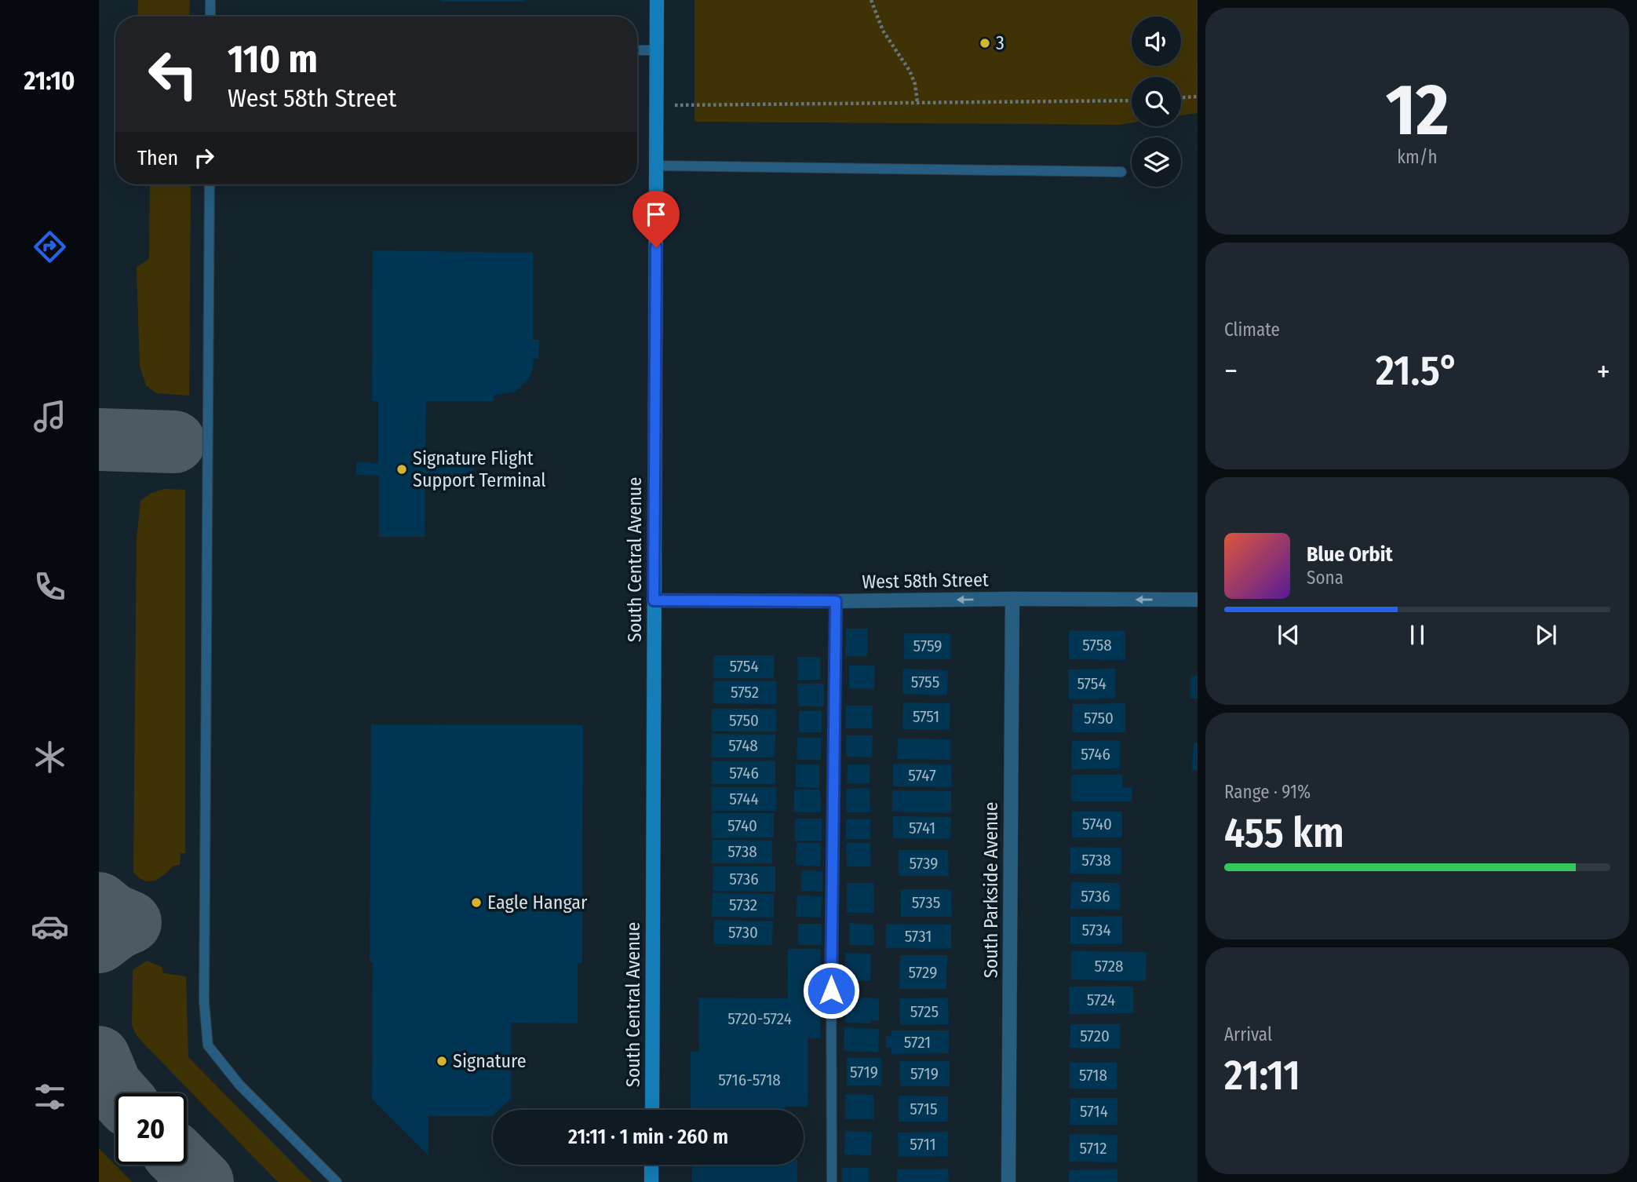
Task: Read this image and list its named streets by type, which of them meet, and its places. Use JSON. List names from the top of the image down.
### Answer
{
  "streets": {
    "main road": ["South Central Avenue"],
    "street": ["West 58th Street", "South Parkside Avenue"]
  },
  "crossings": [
    ["South Central Avenue", "West 58th Street"],
    ["West 58th Street", "South Parkside Avenue"]
  ],
  "one_way": ["West 58th Street"],
  "places": [
    "3",
    "Signature Flight Support Terminal",
    "Eagle Hangar",
    "Signature"
  ],
  "house_numbers": [
    "5758",
    "5759",
    "5754",
    "5755",
    "5754",
    "5752",
    "5751",
    "5750",
    "5750",
    "5748",
    "5746",
    "5746",
    "5747",
    "5744",
    "5740",
    "5740",
    "5741",
    "5738",
    "5738",
    "5739",
    "5736",
    "5736",
    "5735",
    "5732",
    "5734",
    "5730",
    "5731",
    "5728",
    "5729",
    "5724",
    "5725",
    "5720-5724",
    "5720",
    "5721",
    "5719",
    "5719",
    "5718",
    "5716-5718",
    "5715",
    "5714",
    "5711",
    "5712"
  ],
  "page": {
    "tabs": "21:10",
    "tile": [
      ["12", "km/h"],
      "Climate",
      ["Range · 91%", "455 km"],
      ["Arrival", "21:11"]
    ],
    "turn": ["110 m", "West 58th Street"],
    "then": "Then",
    "heat": ["−", "21.5°", "+"],
    "song": ["Blue Orbit", "Sona"],
    "limit": "20",
    "trip": "21:11 · 1 min · 260 m"
  }
}
